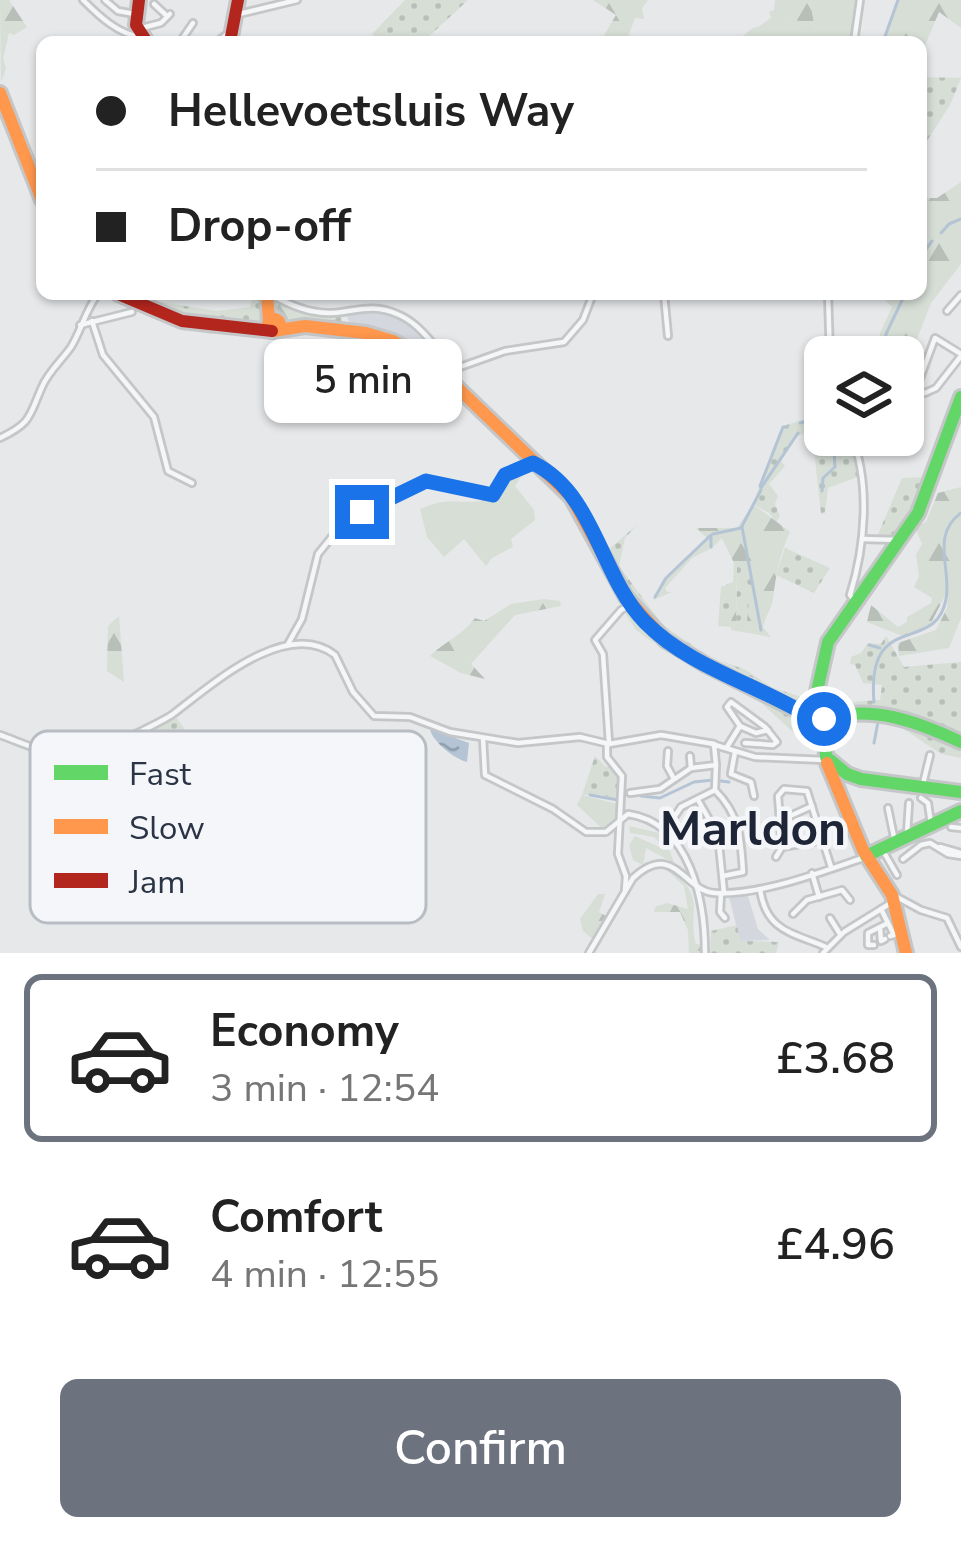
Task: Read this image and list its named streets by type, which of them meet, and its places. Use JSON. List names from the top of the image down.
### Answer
{
  "districts": ["Marldon"],
  "legend": ["Fast", "Slow", "Jam"],
  "page": {
    "banner": ["Hellevoetsluis Way", "Drop-off"],
    "bubble": "5 min",
    "list": [
      {
        "name": "Economy",
        "note": "3 min · 12:54",
        "value": "£3.68"
      },
      {
        "name": "Comfort",
        "note": "4 min · 12:55",
        "value": "£4.96"
      }
    ],
    "buttons": "Confirm"
  }
}
